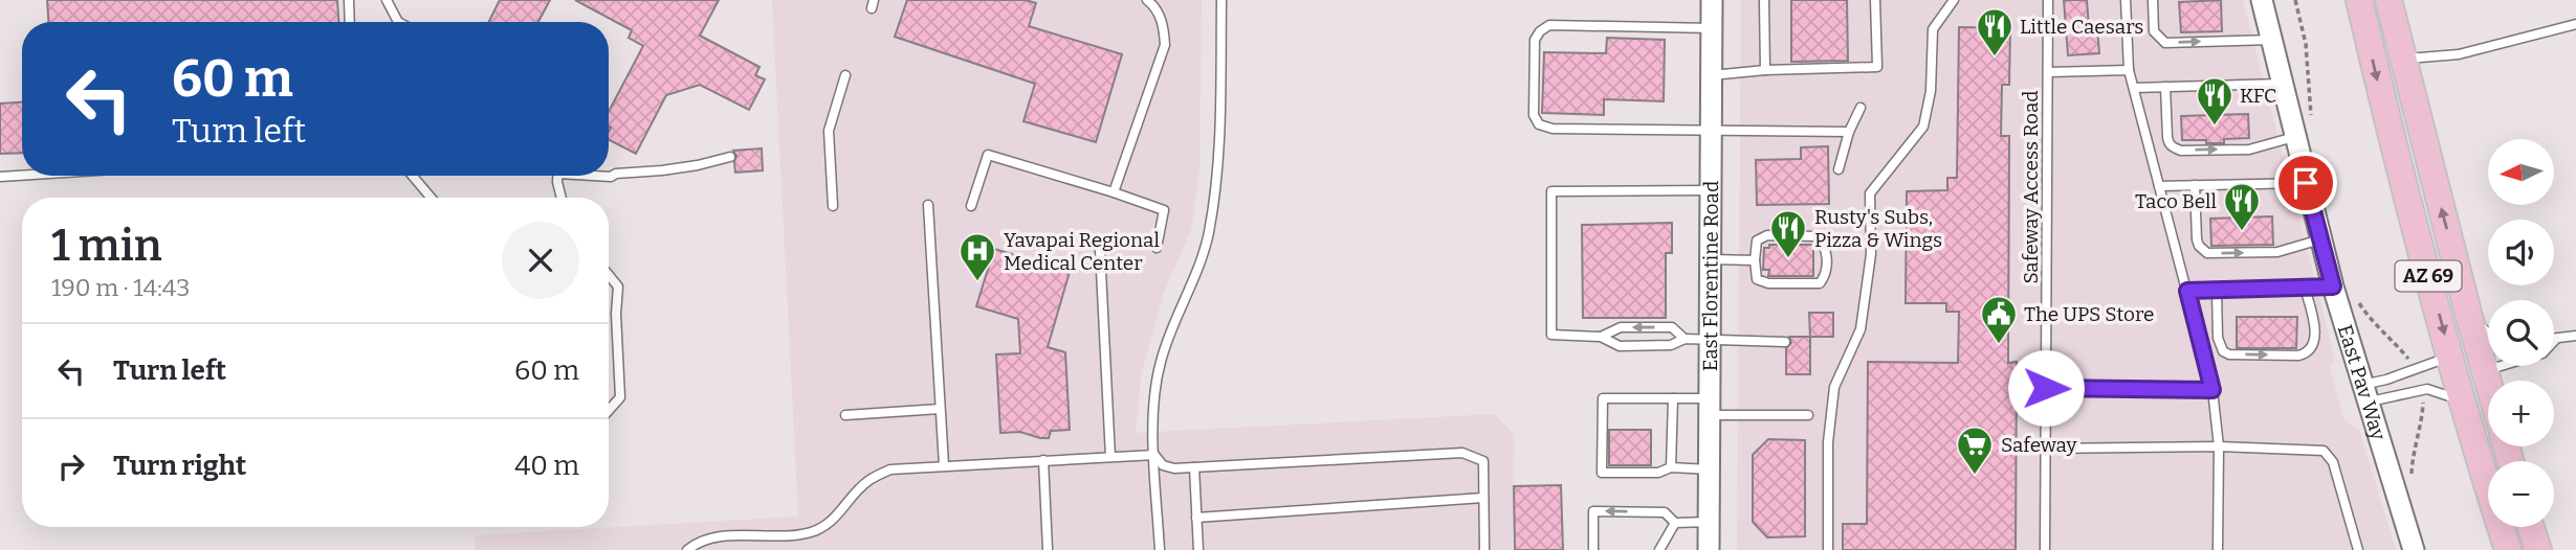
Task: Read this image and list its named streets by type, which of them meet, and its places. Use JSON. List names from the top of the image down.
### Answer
{
  "streets": {
    "main road": ["AZ 69"],
    "street": ["East Florentine Road", "East Pav Way"],
    "lane": ["Safeway Access Road"]
  },
  "places": {
    "restaurant": [
      "Little Caesars",
      "KFC",
      "Taco Bell",
      "Rusty's Subs, Pizza & Wings"
    ],
    "hospital": ["Yavapai Regional Medical Center"],
    "public building": ["The UPS Store"],
    "supermarket": ["Safeway"]
  },
  "north": "left",
  "page": {
    "turn": ["60 m", "Turn left"],
    "map_buttons": ["+", "−"],
    "heading": ["1 min", "190 m · 14:43"],
    "list": [
      {
        "name": "Turn left",
        "value": "60 m"
      },
      {
        "name": "Turn right",
        "value": "40 m"
      }
    ]
  }
}
